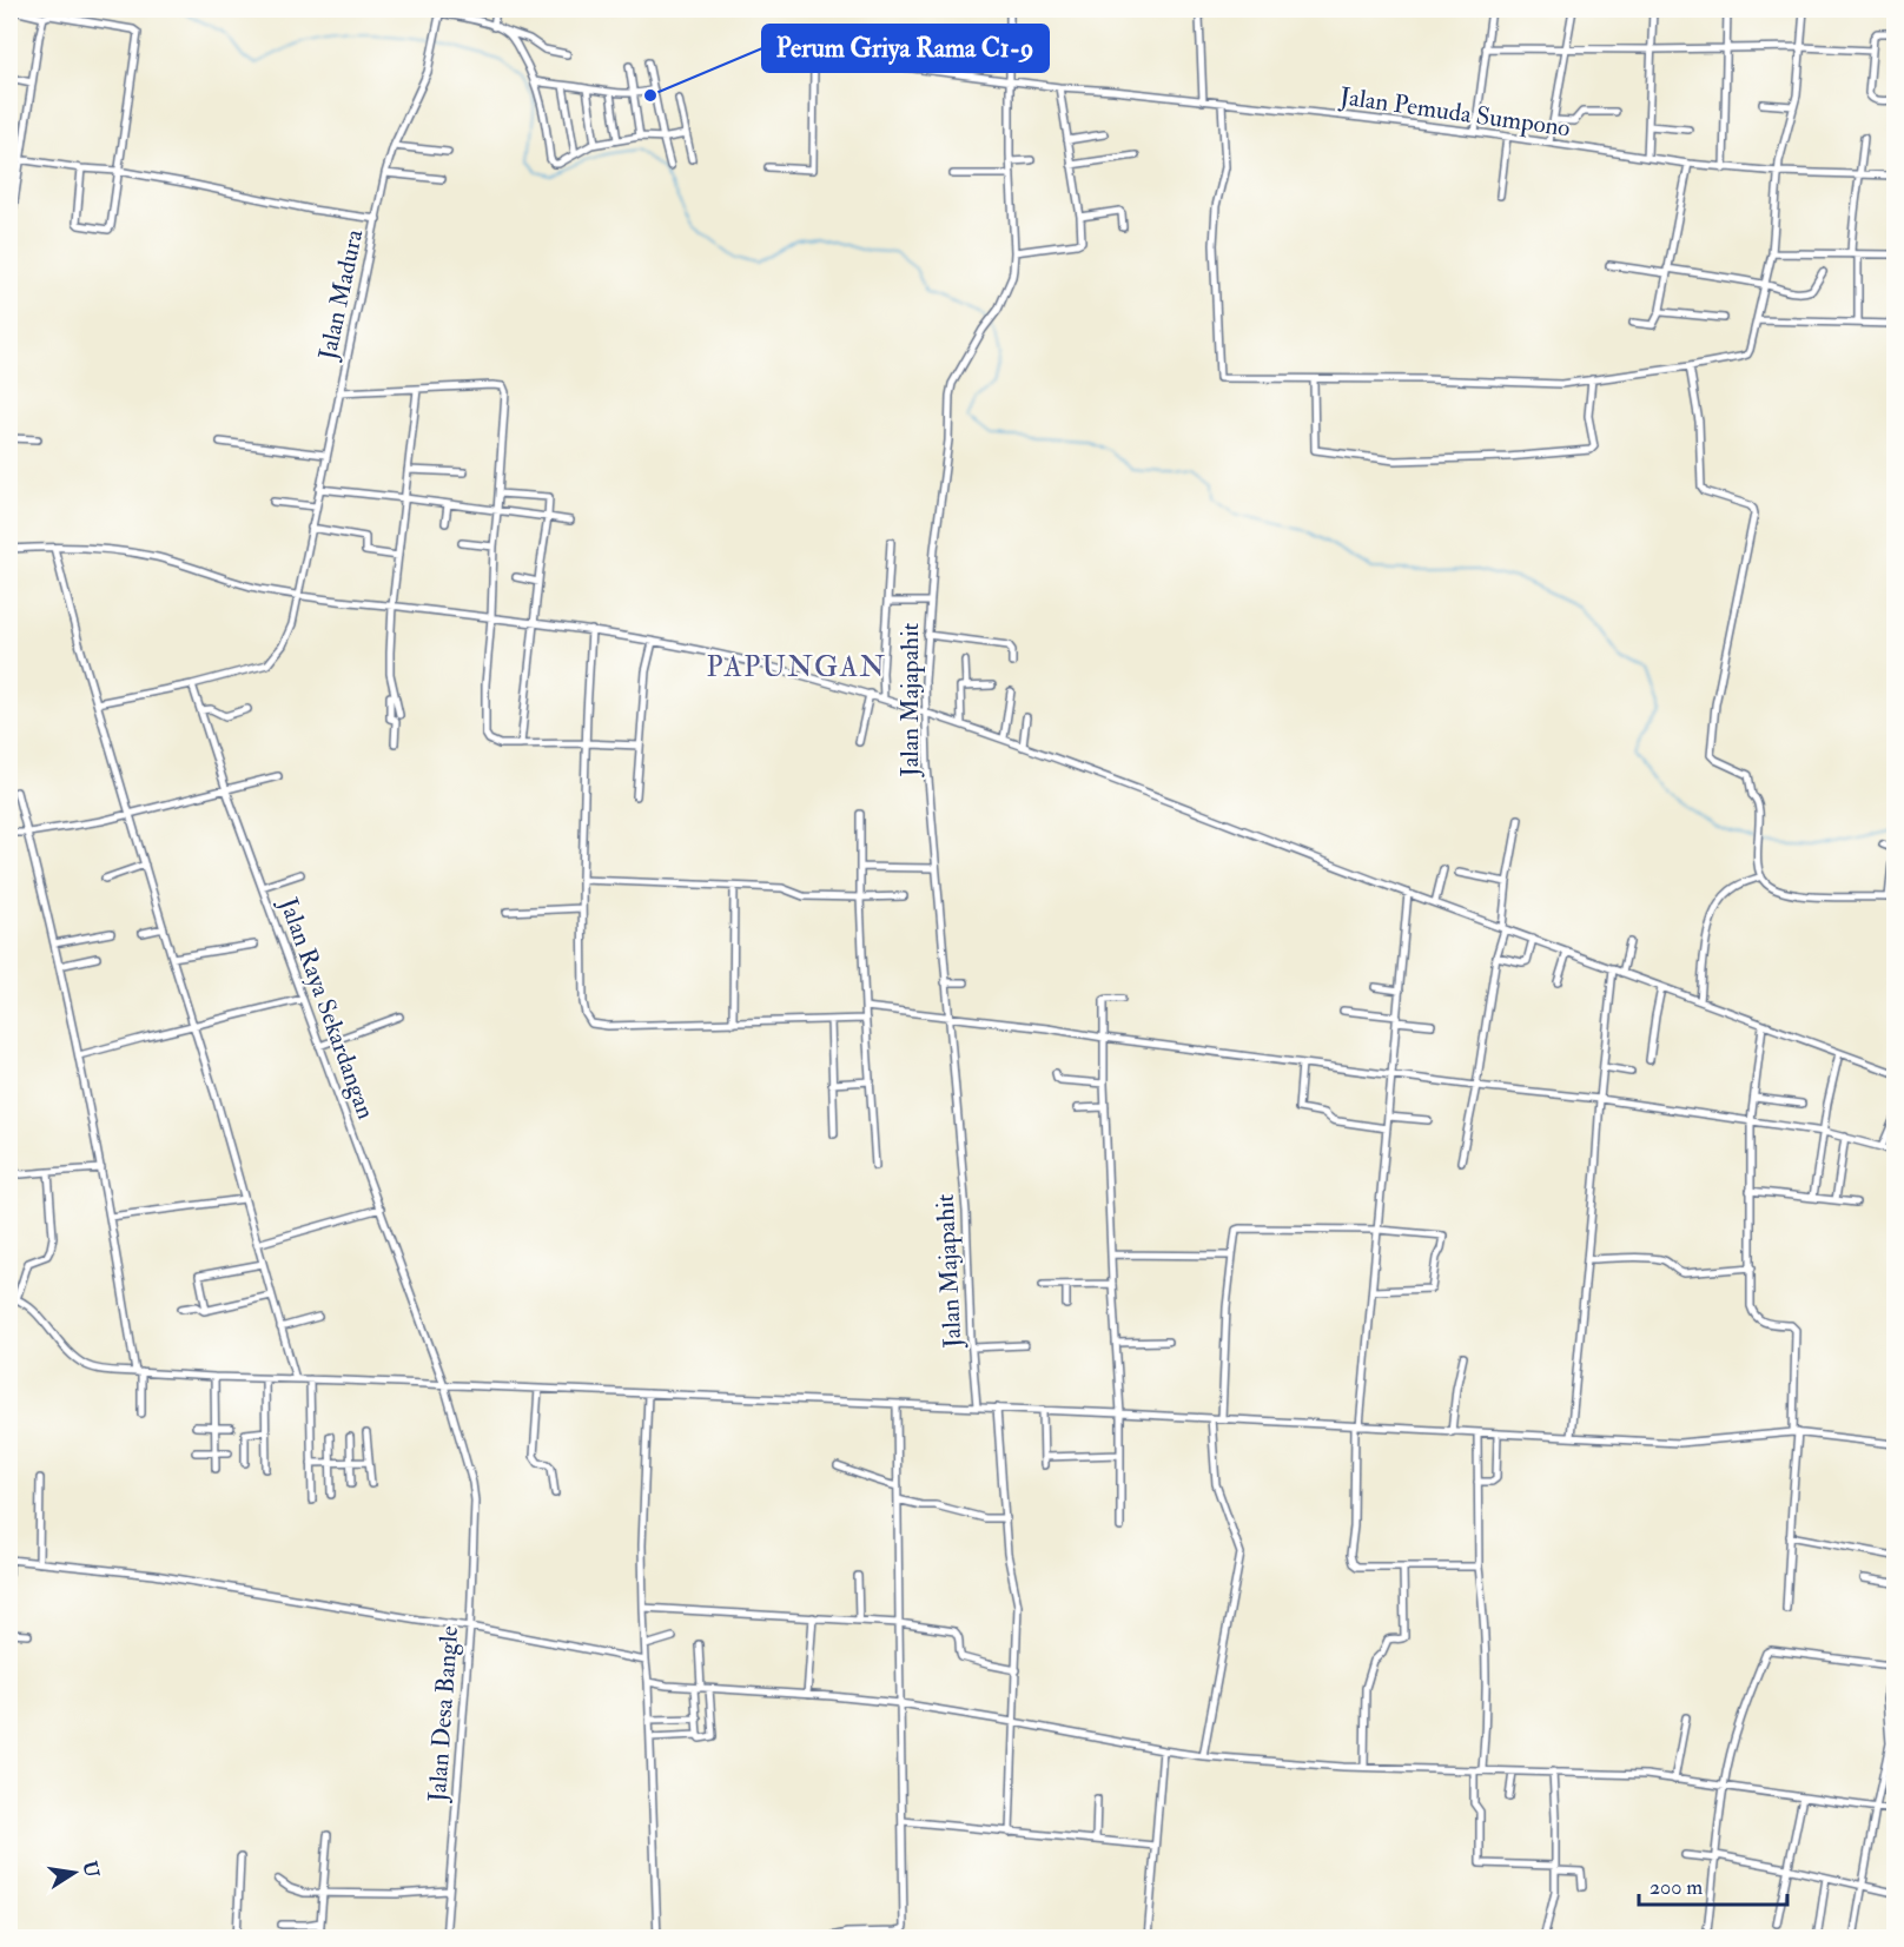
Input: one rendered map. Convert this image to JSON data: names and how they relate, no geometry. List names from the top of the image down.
{
  "streets": {
    "street": [
      "Jalan Pemuda Sumpono",
      "Jalan Madura",
      "Jalan Majapahit",
      "Jalan Raya Sekardangan",
      "Jalan Desa Bangle"
    ]
  },
  "crossings": [
    ["Jalan Pemuda Sumpono", "Jalan Majapahit"],
    ["Jalan Raya Sekardangan", "Jalan Desa Bangle"]
  ],
  "districts": ["PAPUNGAN"],
  "places": ["Perum Griya Rama C1-9"],
  "scale_bar": "200 m",
  "north": "right"
}
